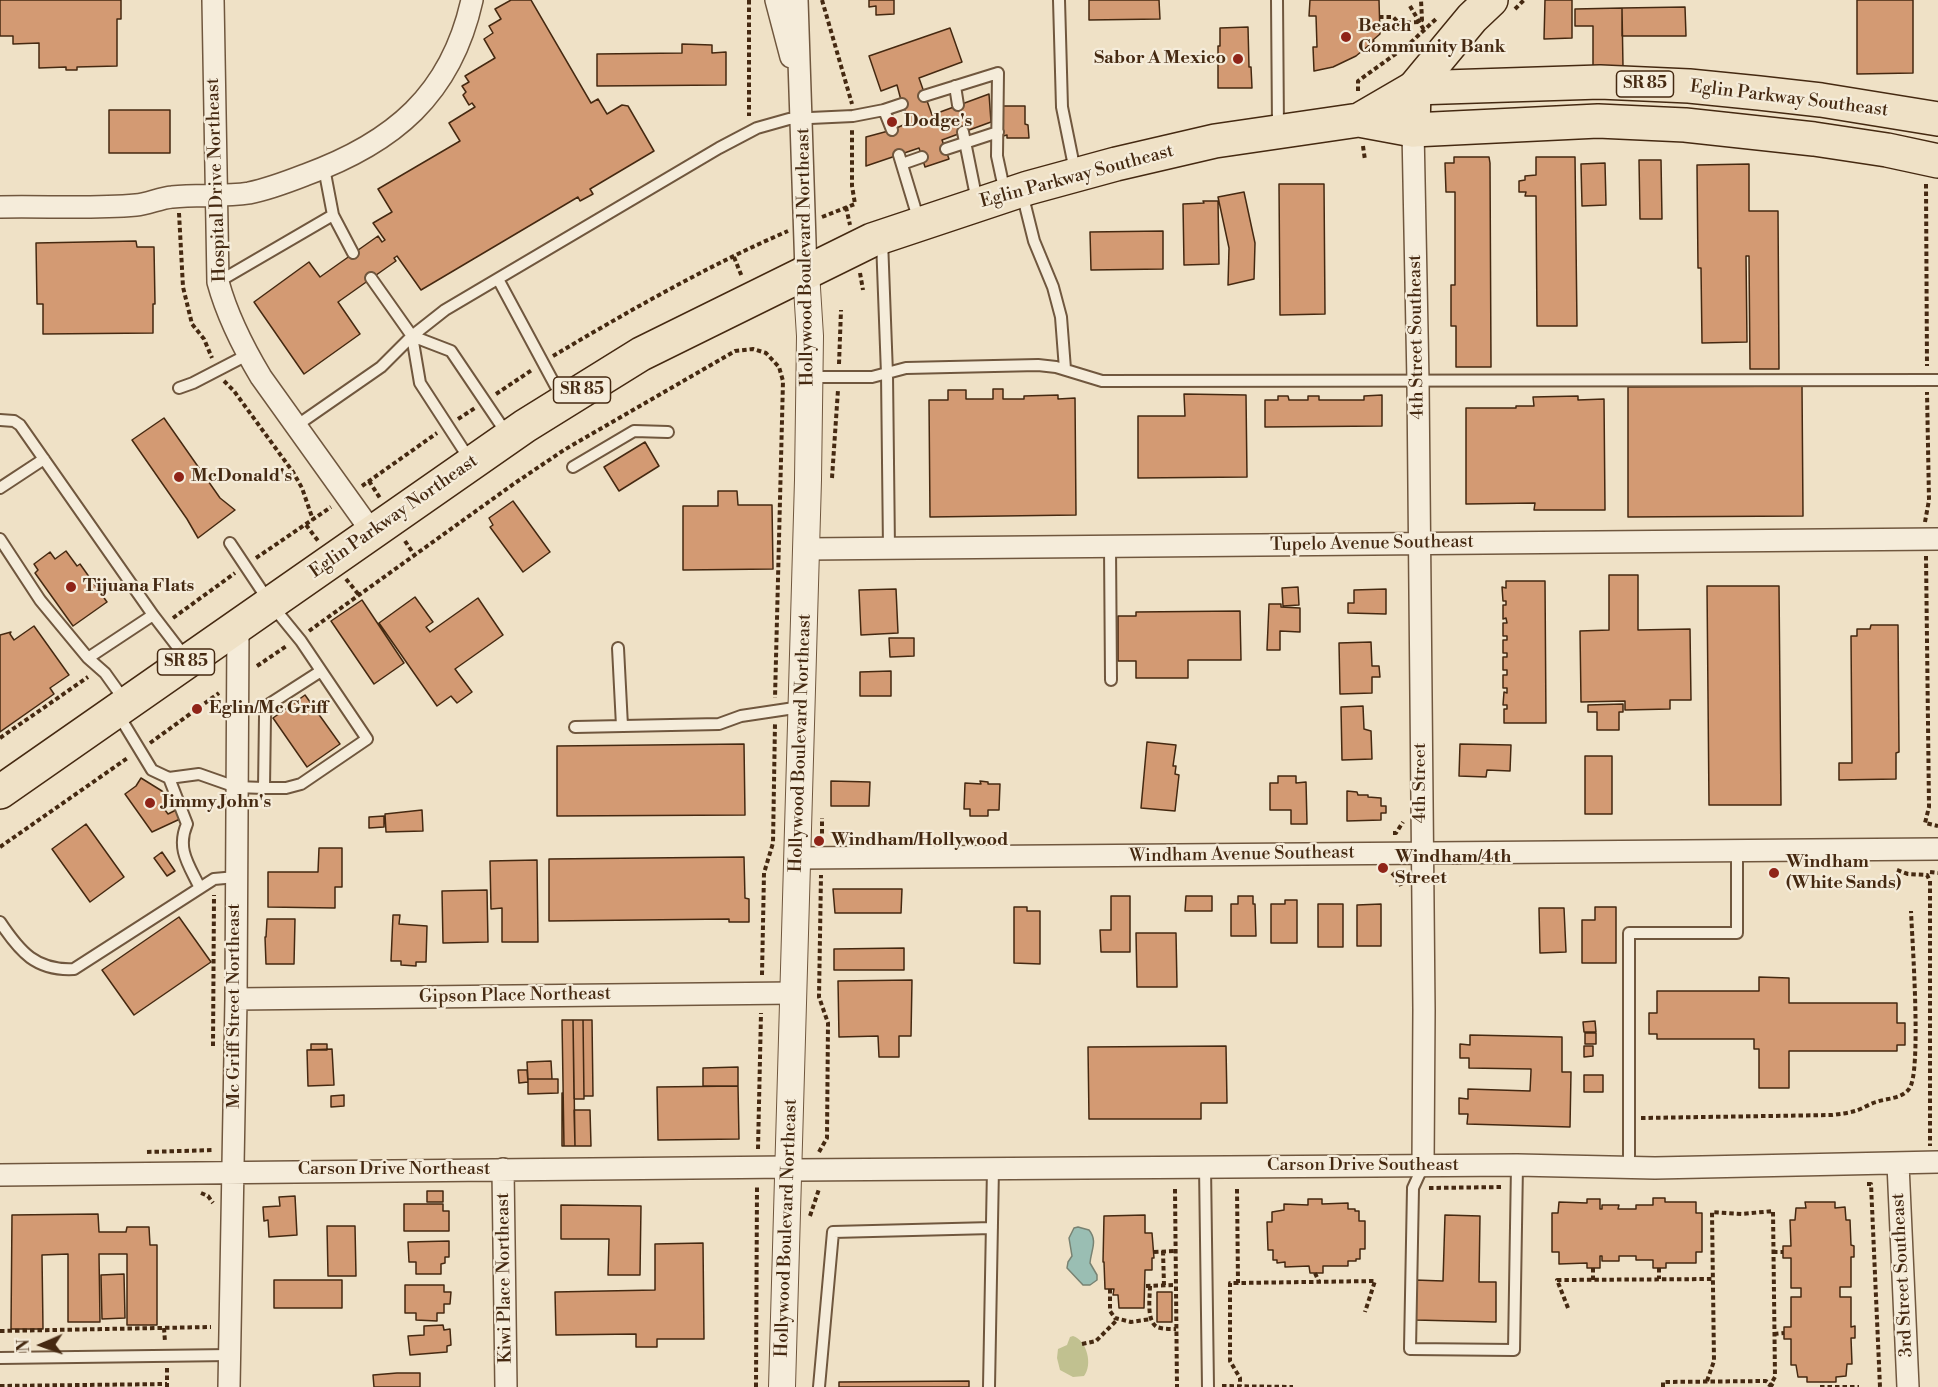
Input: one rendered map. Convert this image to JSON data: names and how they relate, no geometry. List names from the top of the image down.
{
  "streets": {
    "main road": ["SR 85", "Eglin Parkway Southeast", "Eglin Parkway Northeast"],
    "street": [
      "Hospital Drive Northeast",
      "Hollywood Boulevard Northeast",
      "4th Street Southeast",
      "Tupelo Avenue Southeast",
      "4th Street",
      "Windham Avenue Southeast",
      "Gipson Place Northeast",
      "Mc Griff Street Northeast",
      "Carson Drive Southeast",
      "Carson Drive Northeast",
      "3rd Street Southeast",
      "Kiwi Place Northeast"
    ]
  },
  "crossings": [
    ["Eglin Parkway Southeast", "Hollywood Boulevard Northeast"],
    ["Eglin Parkway Southeast", "4th Street Southeast"],
    ["Eglin Parkway Southeast", "Eglin Parkway Northeast"],
    ["Hospital Drive Northeast", "Eglin Parkway Northeast"],
    ["Hollywood Boulevard Northeast", "Eglin Parkway Northeast"],
    ["Hollywood Boulevard Northeast", "Tupelo Avenue Southeast"],
    ["Hollywood Boulevard Northeast", "Windham Avenue Southeast"],
    ["Hollywood Boulevard Northeast", "Gipson Place Northeast"],
    ["Hollywood Boulevard Northeast", "Carson Drive Southeast"],
    ["Hollywood Boulevard Northeast", "Carson Drive Northeast"],
    ["4th Street Southeast", "Tupelo Avenue Southeast"],
    ["4th Street Southeast", "4th Street"],
    ["Eglin Parkway Northeast", "Mc Griff Street Northeast"],
    ["Tupelo Avenue Southeast", "4th Street"],
    ["4th Street", "Windham Avenue Southeast"],
    ["4th Street", "Carson Drive Southeast"],
    ["Gipson Place Northeast", "Mc Griff Street Northeast"],
    ["Mc Griff Street Northeast", "Carson Drive Northeast"],
    ["Carson Drive Southeast", "Carson Drive Northeast"],
    ["Carson Drive Southeast", "3rd Street Southeast"],
    ["Carson Drive Northeast", "Kiwi Place Northeast"]
  ],
  "places": [
    "Beach Community Bank",
    "Sabor A Mexico",
    "Dodge's",
    "McDonald's",
    "Tijuana Flats",
    "Eglin/Mc Griff",
    "Jimmy John's",
    "Windham/Hollywood",
    "Windham/4th Street",
    "Windham (White Sands)"
  ],
  "north": "left"
}
